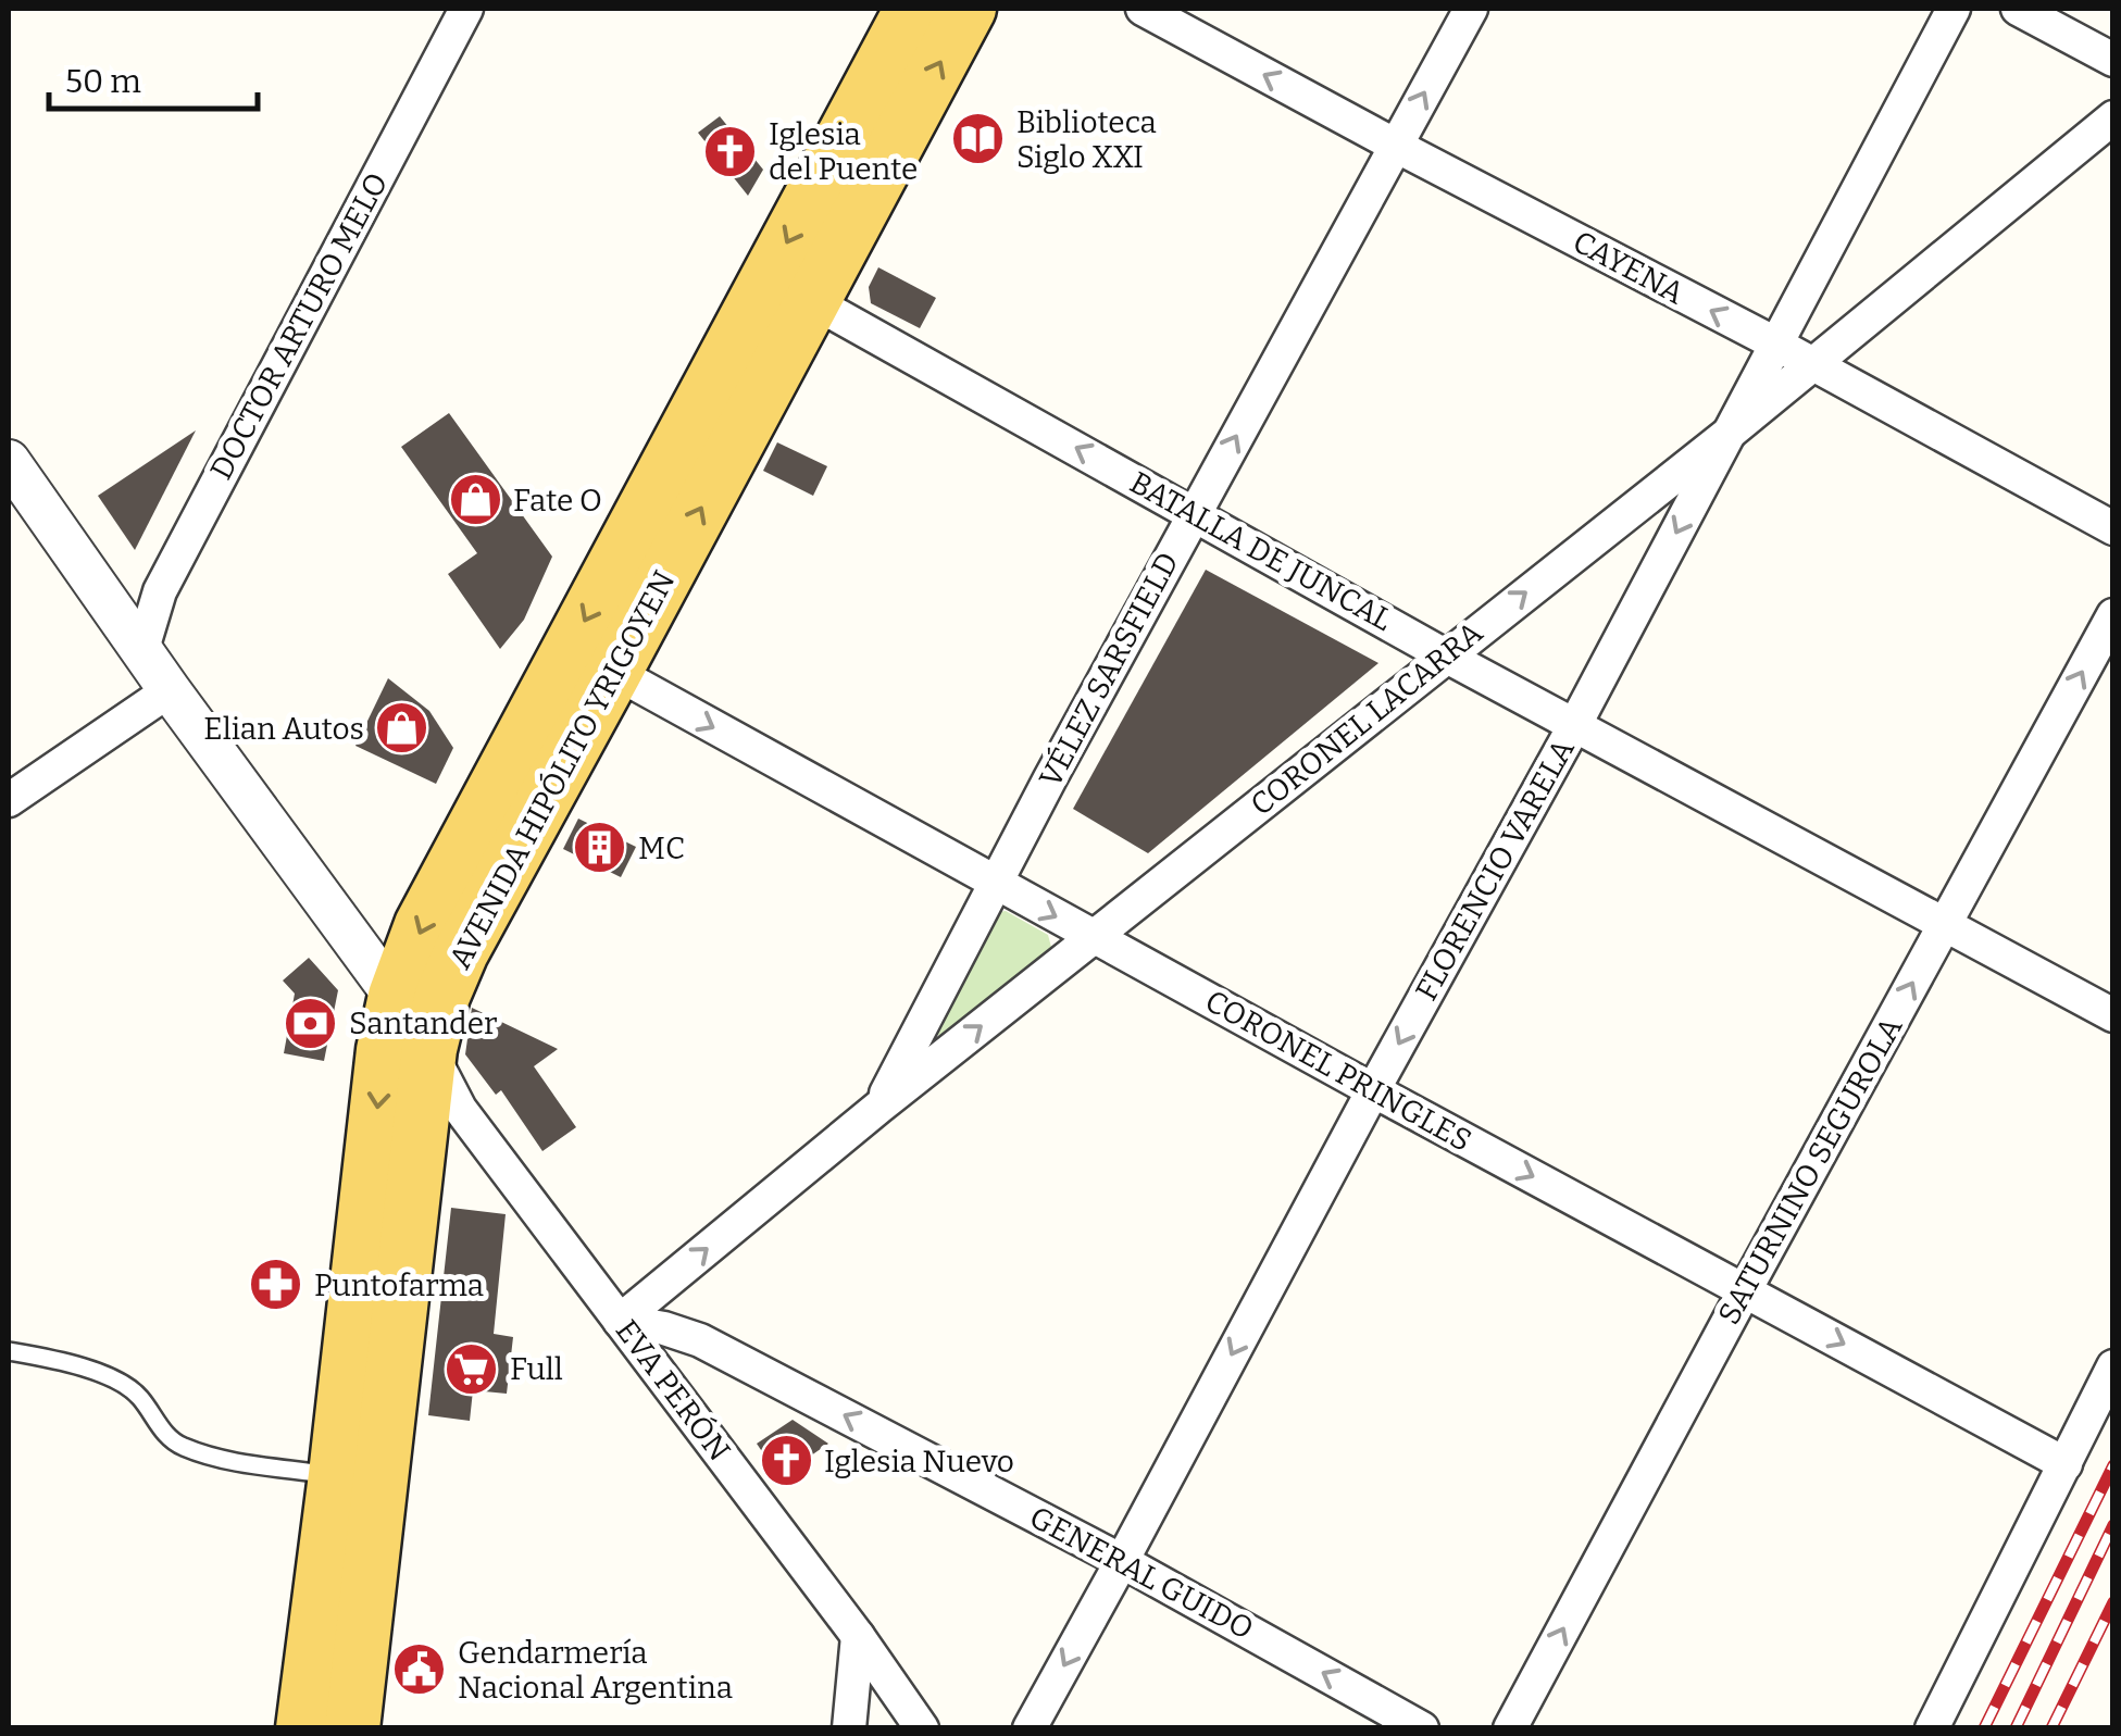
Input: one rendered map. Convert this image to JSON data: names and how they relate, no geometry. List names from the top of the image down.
{
  "streets": {
    "main road": ["AVENIDA HIPÓLITO YRIGOYEN"],
    "street": [
      "CAYENA",
      "DOCTOR ARTURO MELO",
      "BATALLA DE JUNCAL",
      "VÉLEZ SARSFIELD",
      "CORONEL LACARRA",
      "FLORENCIO VARELA",
      "CORONEL PRINGLES",
      "SATURNINO SEGUROLA",
      "EVA PERÓN",
      "GENERAL GUIDO"
    ]
  },
  "crossings": [
    ["CAYENA", "VÉLEZ SARSFIELD"],
    ["CAYENA", "CORONEL LACARRA"],
    ["CAYENA", "FLORENCIO VARELA"],
    ["BATALLA DE JUNCAL", "VÉLEZ SARSFIELD"],
    ["BATALLA DE JUNCAL", "CORONEL LACARRA"],
    ["BATALLA DE JUNCAL", "AVENIDA HIPÓLITO YRIGOYEN"],
    ["BATALLA DE JUNCAL", "FLORENCIO VARELA"],
    ["BATALLA DE JUNCAL", "SATURNINO SEGUROLA"],
    ["VÉLEZ SARSFIELD", "CORONEL LACARRA"],
    ["VÉLEZ SARSFIELD", "CORONEL PRINGLES"],
    ["CORONEL LACARRA", "FLORENCIO VARELA"],
    ["CORONEL LACARRA", "CORONEL PRINGLES"],
    ["CORONEL LACARRA", "EVA PERÓN"],
    ["CORONEL LACARRA", "GENERAL GUIDO"],
    ["AVENIDA HIPÓLITO YRIGOYEN", "CORONEL PRINGLES"],
    ["AVENIDA HIPÓLITO YRIGOYEN", "EVA PERÓN"],
    ["FLORENCIO VARELA", "CORONEL PRINGLES"],
    ["FLORENCIO VARELA", "GENERAL GUIDO"],
    ["CORONEL PRINGLES", "SATURNINO SEGUROLA"],
    ["EVA PERÓN", "GENERAL GUIDO"]
  ],
  "one_way": [
    "CAYENA",
    "VÉLEZ SARSFIELD",
    "CORONEL LACARRA",
    "FLORENCIO VARELA",
    "CORONEL PRINGLES",
    "SATURNINO SEGUROLA",
    "GENERAL GUIDO"
  ],
  "places": {
    "library": ["Biblioteca Siglo XXI"],
    "church": ["Iglesia del Puente", "Iglesia Nuevo"],
    "shop": ["Fate O", "Elian Autos"],
    "building": ["MC"],
    "bank": ["Santander"],
    "pharmacy": ["Puntofarma"],
    "supermarket": ["Full"],
    "public building": ["Gendarmería Nacional Argentina"]
  },
  "scale_bar": "50 m"
}
